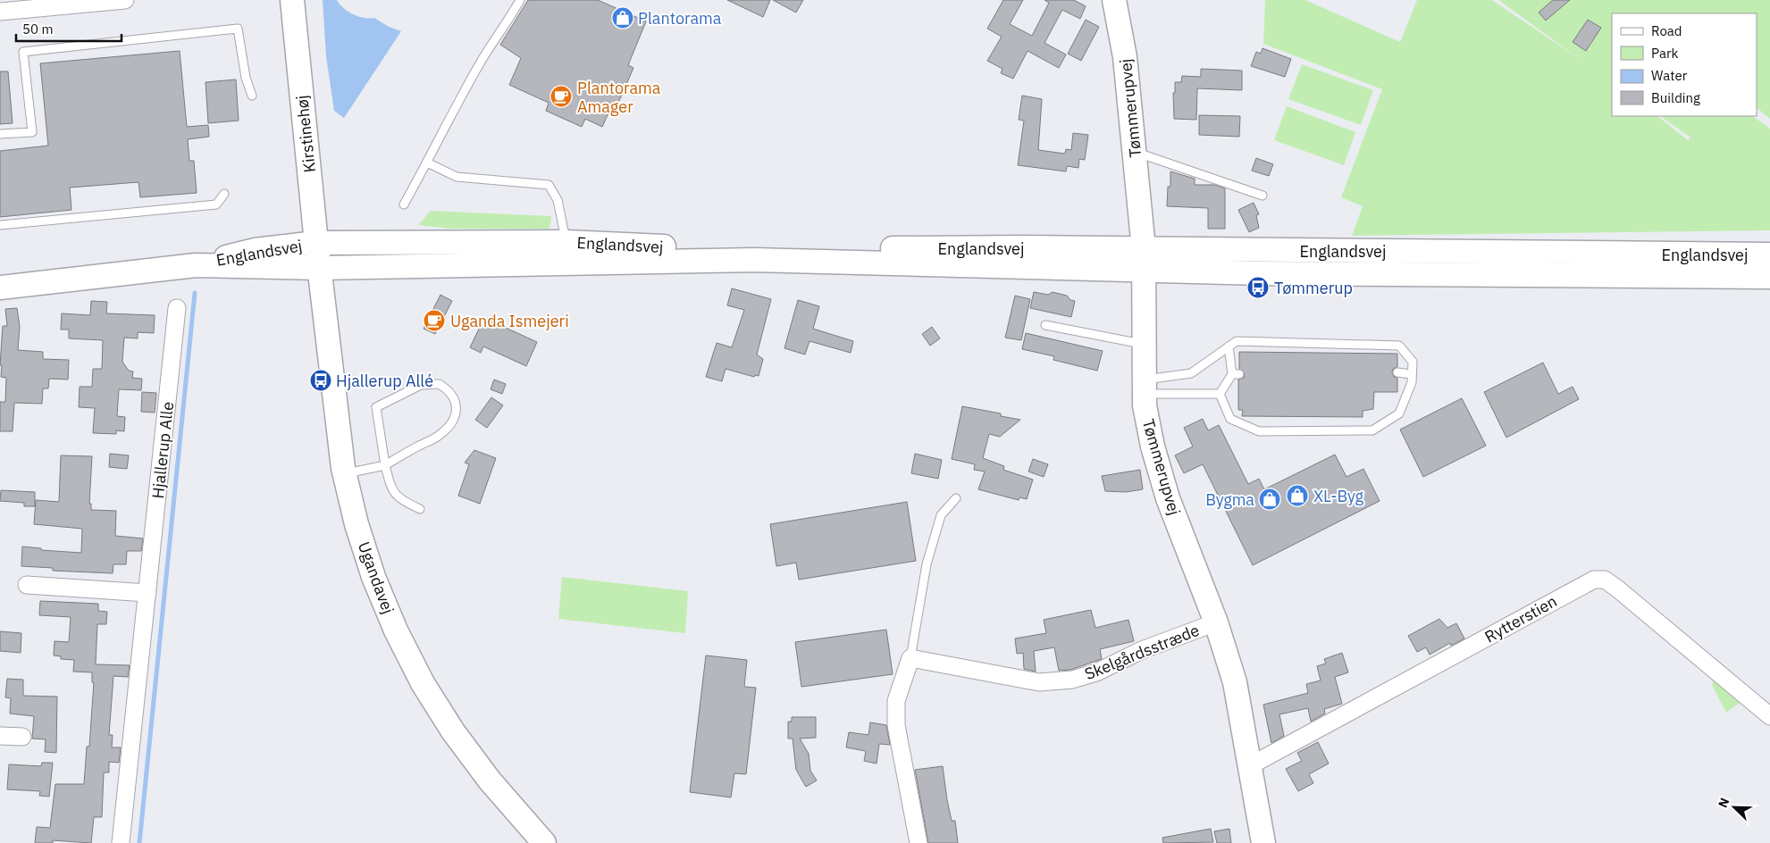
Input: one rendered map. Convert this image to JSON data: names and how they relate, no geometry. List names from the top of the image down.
{
  "streets": {
    "main road": [
      "Tømmerupvej",
      "Kirstinehøj",
      "Englandsvej",
      "Ugandavej"
    ],
    "street": ["Hjallerup Alle", "Rytterstien", "Skelgårdsstræde"]
  },
  "crossings": [
    ["Tømmerupvej", "Englandsvej"],
    ["Tømmerupvej", "Rytterstien"],
    ["Tømmerupvej", "Skelgårdsstræde"],
    ["Kirstinehøj", "Englandsvej"],
    ["Kirstinehøj", "Ugandavej"],
    ["Englandsvej", "Ugandavej"]
  ],
  "places": {
    "shop": ["Plantorama", "XL-Byg", "Bygma"],
    "cafe": ["Plantorama Amager", "Uganda Ismejeri"],
    "bus stop": ["Tømmerup", "Hjallerup Allé"]
  },
  "legend": [
    "Road",
    "Park",
    "Water",
    "Building"
  ],
  "scale_bar": "50 m",
  "north": "top left"
}
